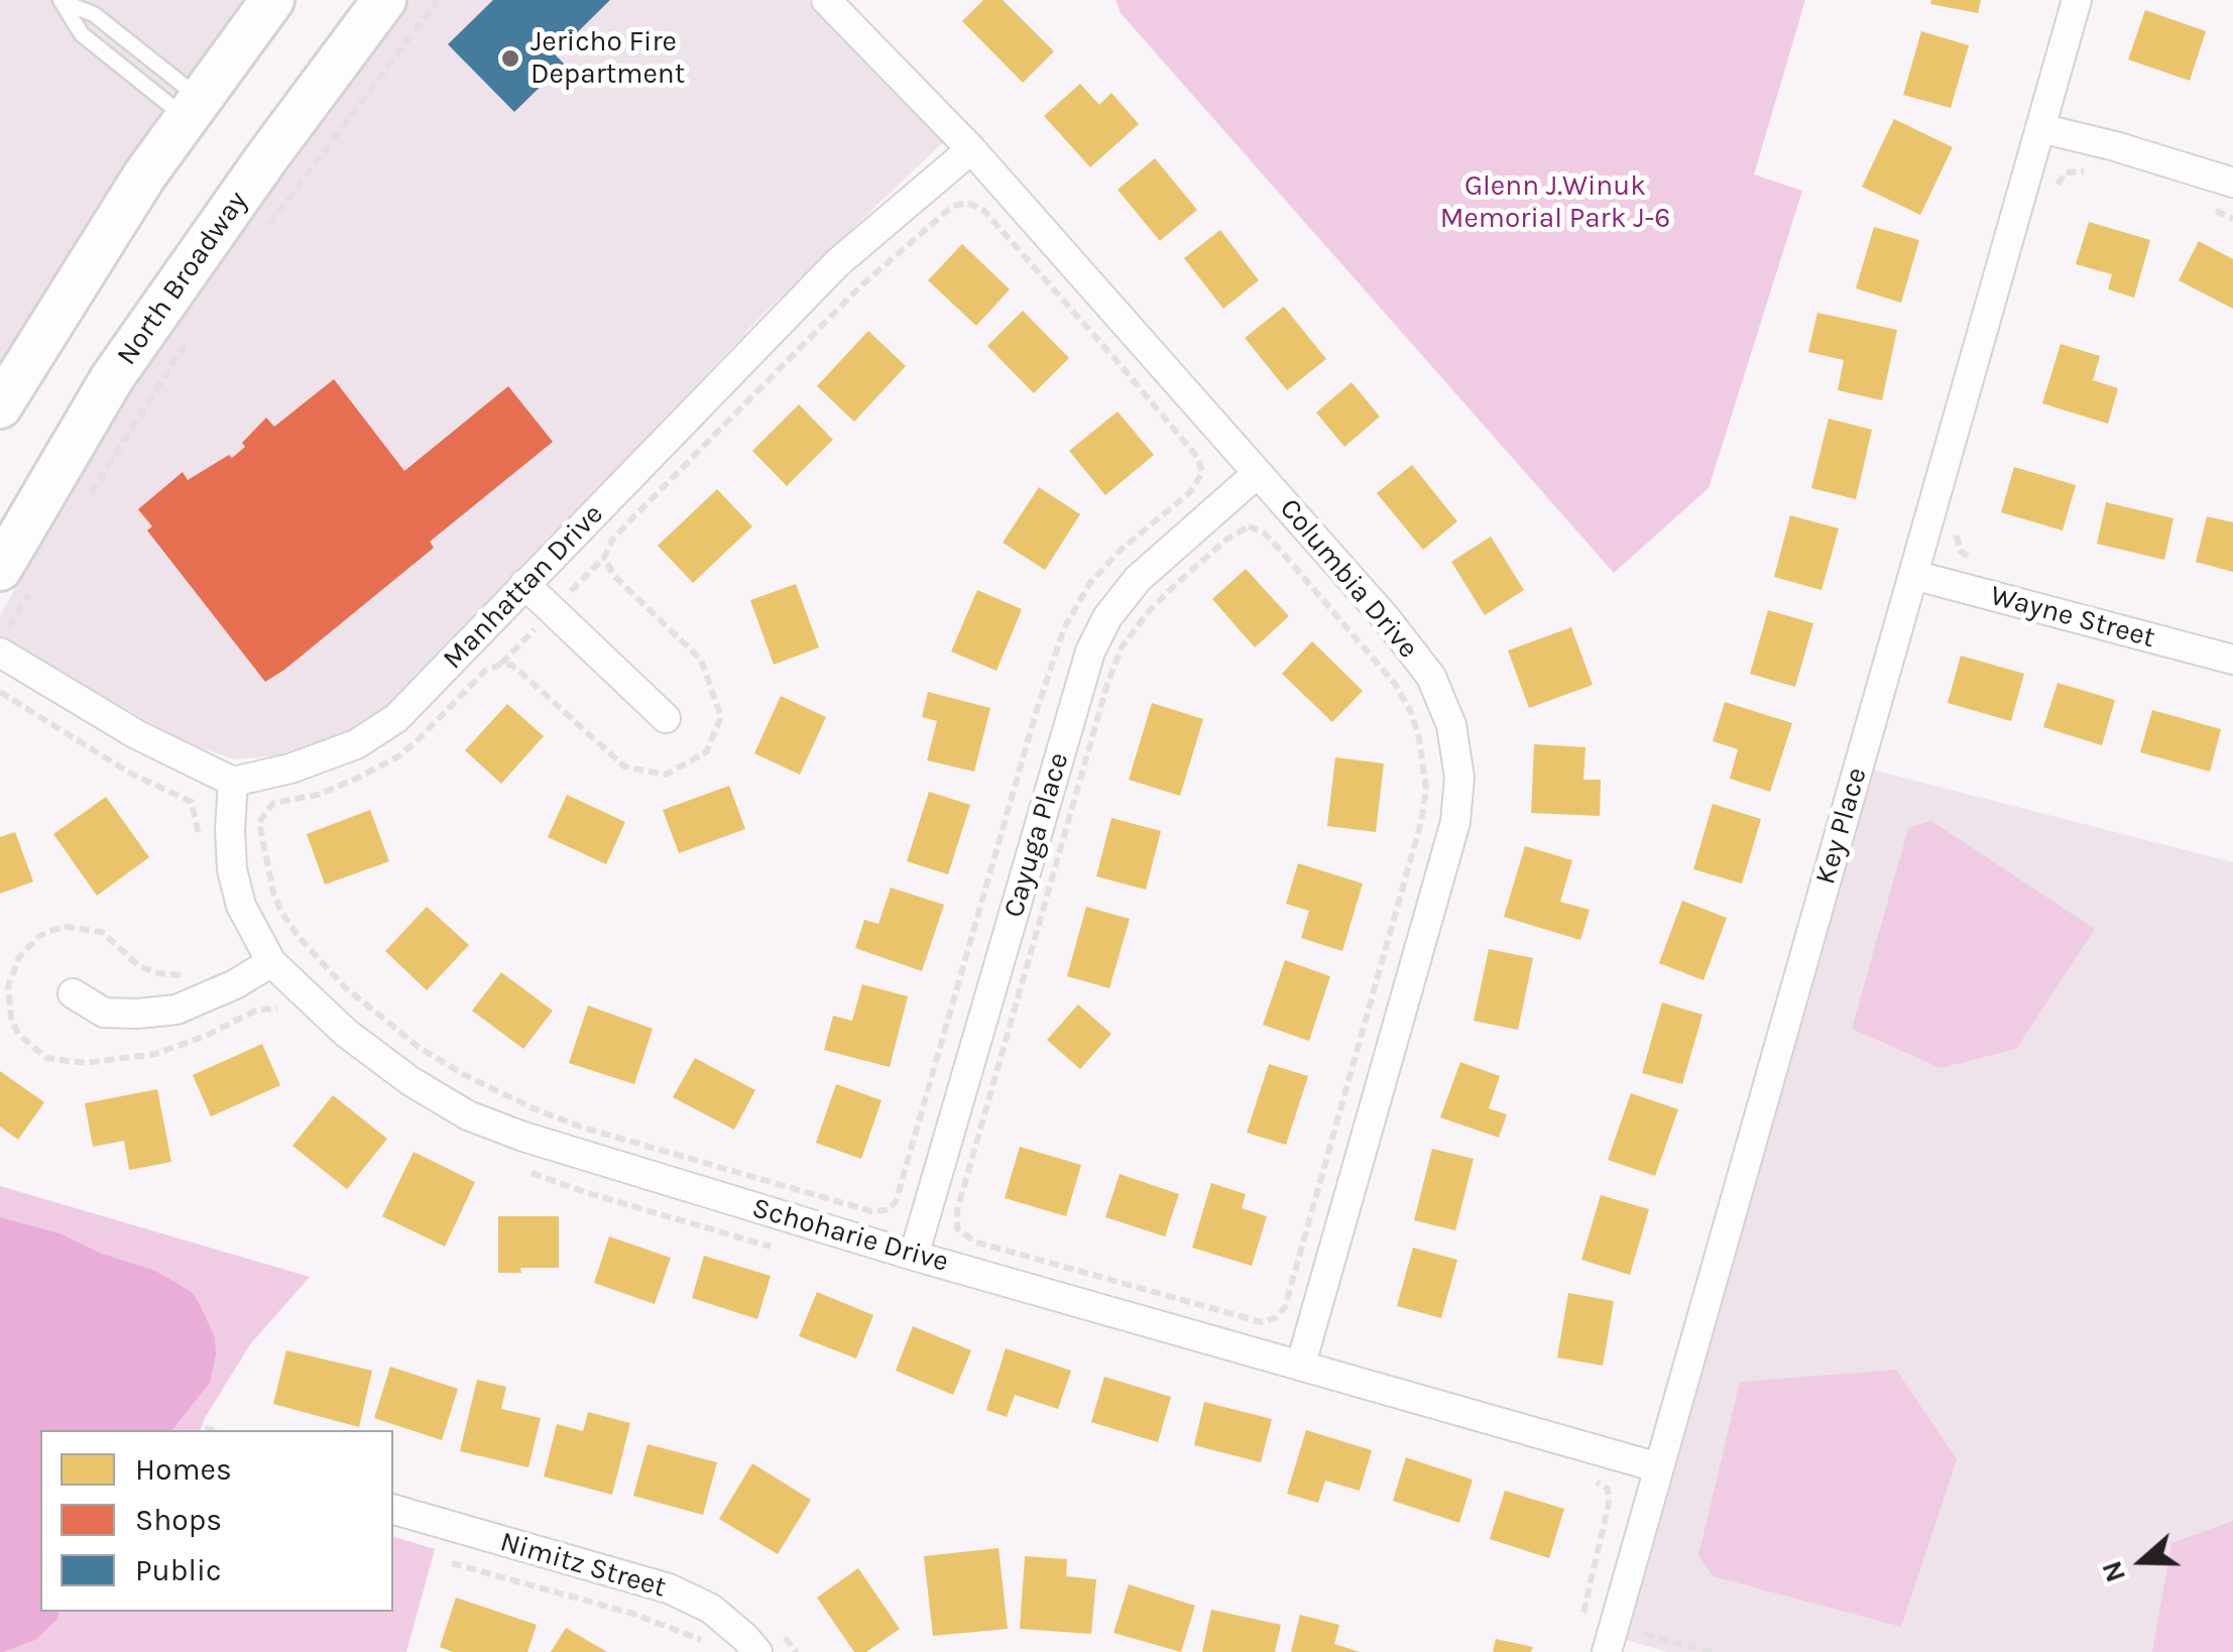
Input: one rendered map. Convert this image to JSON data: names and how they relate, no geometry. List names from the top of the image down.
{
  "streets": {
    "main road": ["North Broadway"],
    "street": [
      "Columbia Drive",
      "Manhattan Drive",
      "Wayne Street",
      "Key Place",
      "Cayuga Place",
      "Schoharie Drive",
      "Nimitz Street"
    ]
  },
  "crossings": [
    ["Columbia Drive", "Manhattan Drive"],
    ["Columbia Drive", "Cayuga Place"],
    ["Columbia Drive", "Schoharie Drive"],
    ["Manhattan Drive", "Schoharie Drive"],
    ["Wayne Street", "Key Place"],
    ["Key Place", "Schoharie Drive"],
    ["Cayuga Place", "Schoharie Drive"]
  ],
  "parks": ["Glenn J.Winuk Memorial Park J-6"],
  "places": ["Jericho Fire Department"],
  "legend": ["Homes", "Shops", "Public"],
  "north": "left"
}
